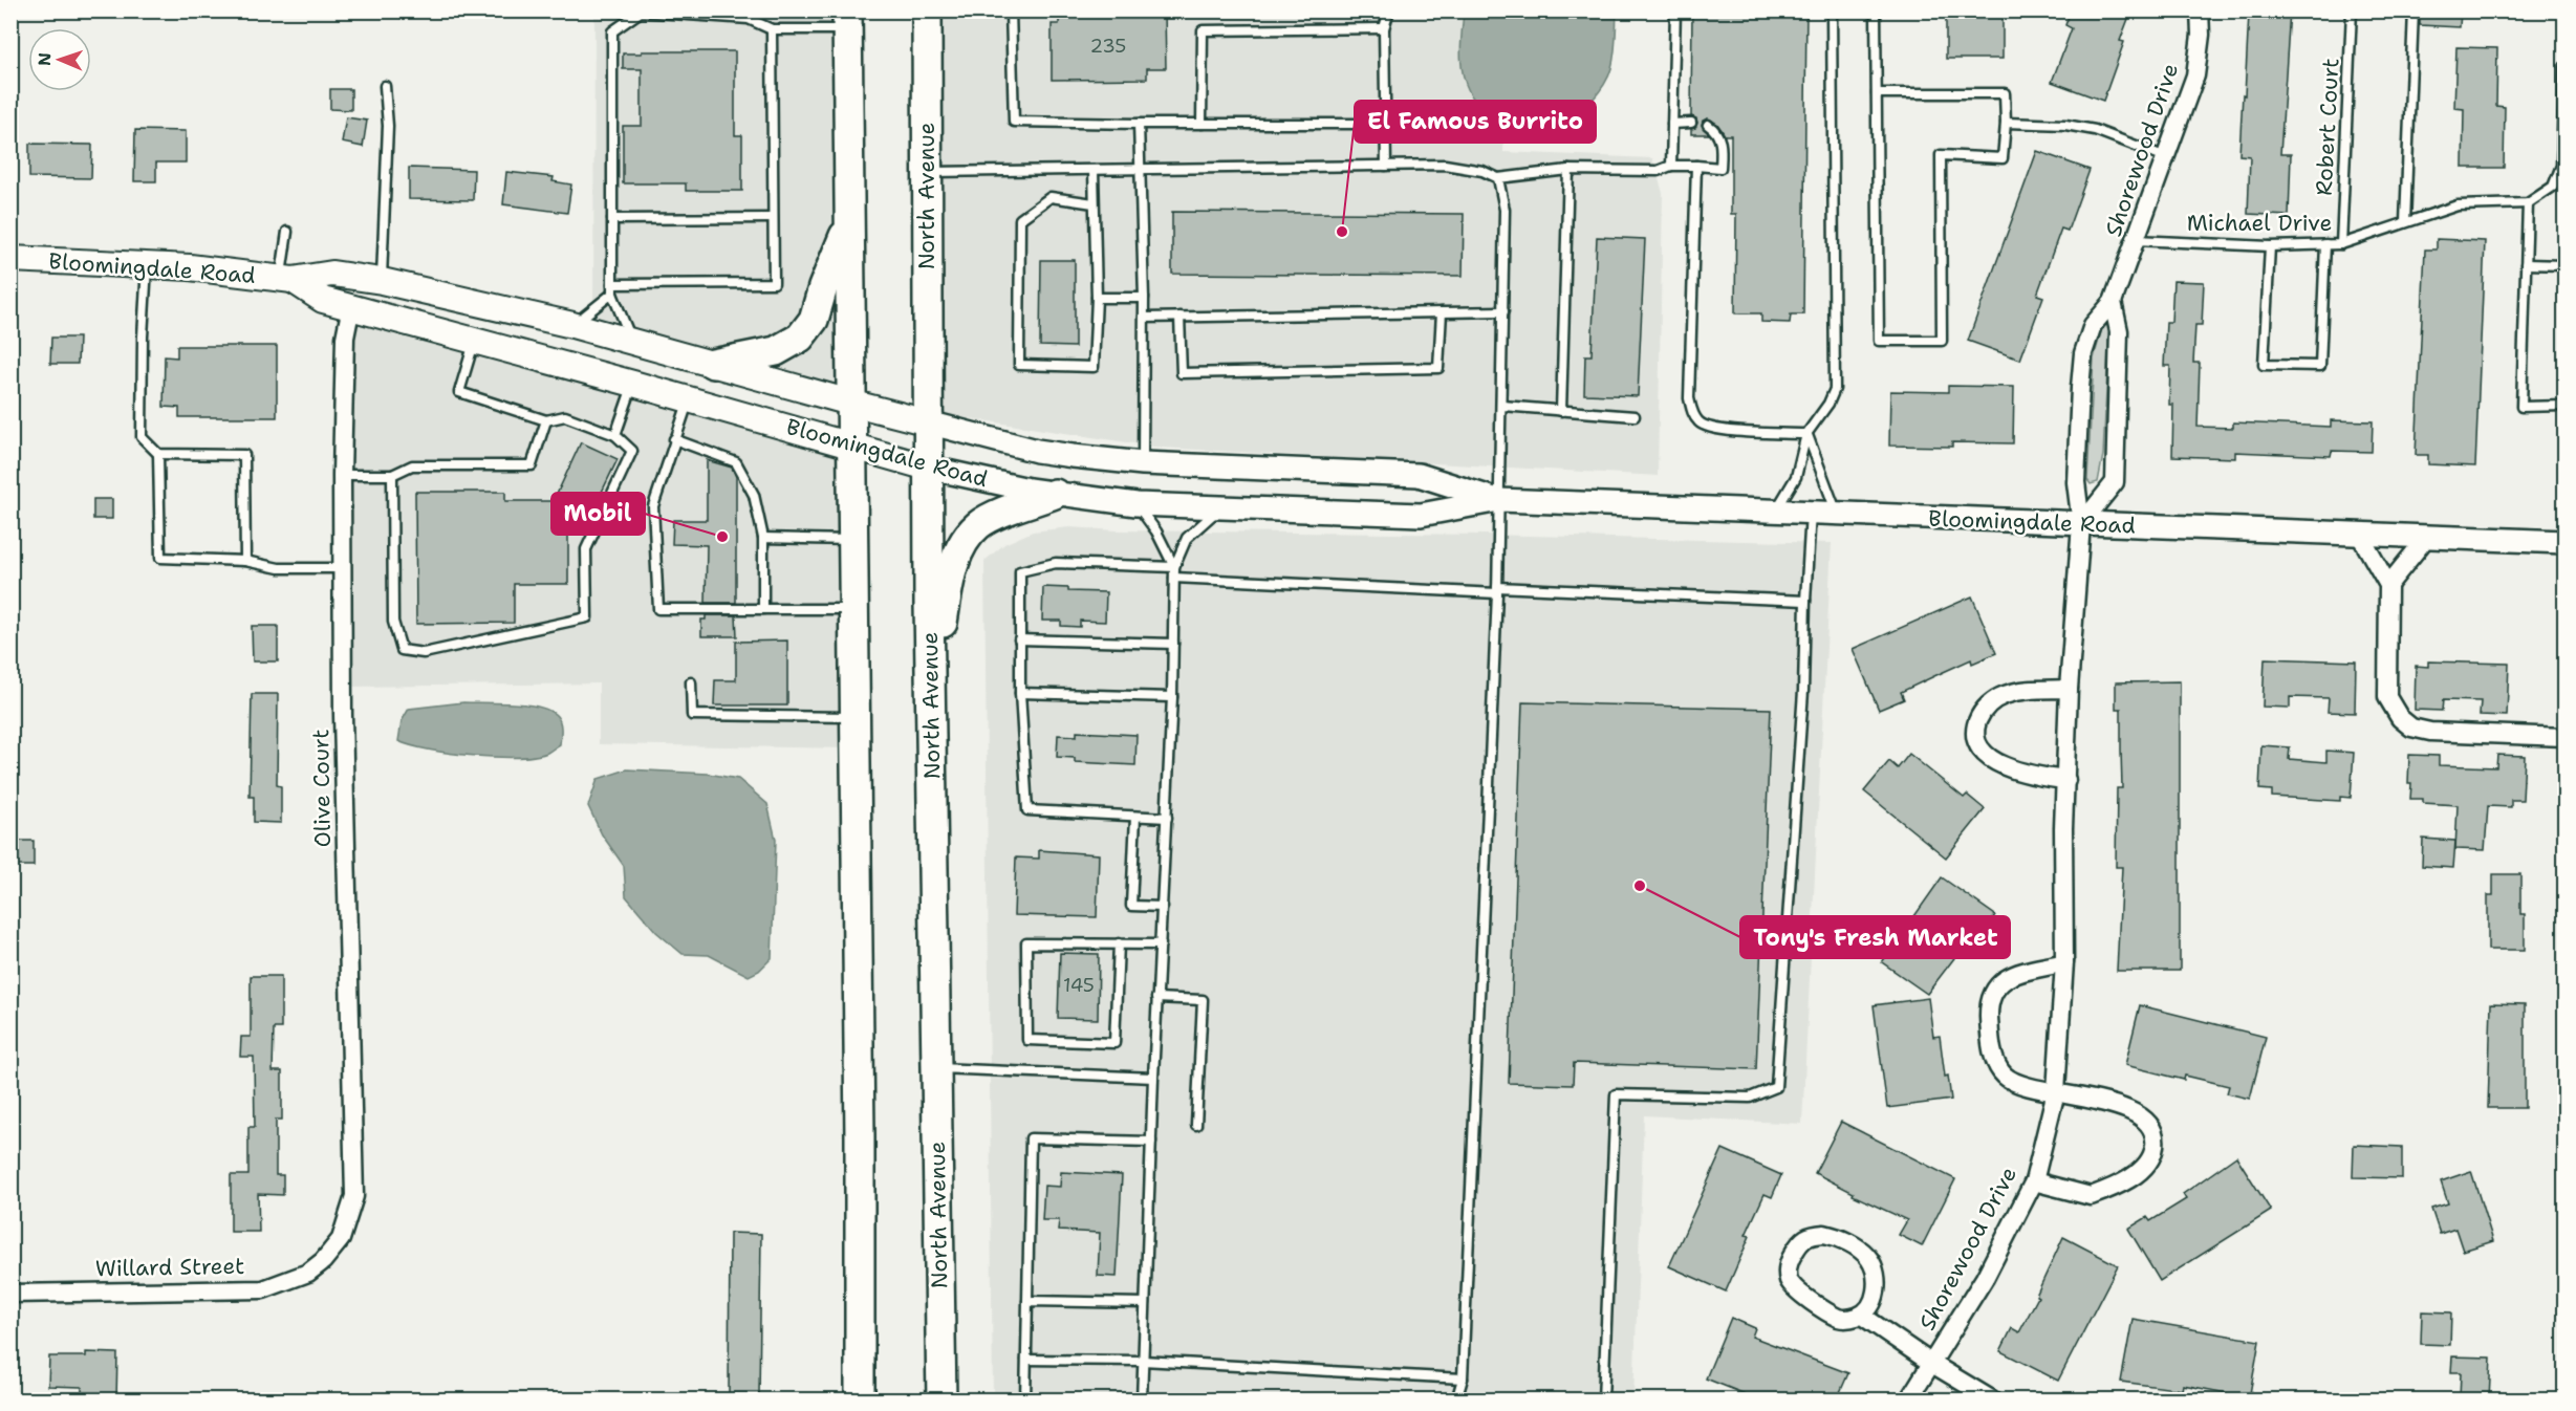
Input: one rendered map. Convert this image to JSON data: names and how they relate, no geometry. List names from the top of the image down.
{
  "streets": {
    "main road": ["North Avenue", "Bloomingdale Road"],
    "street": ["Shorewood Drive", "Olive Court", "Willard Street"],
    "lane": ["Robert Court", "Michael Drive"]
  },
  "crossings": [
    ["Robert Court", "Michael Drive"],
    ["Shorewood Drive", "Michael Drive"],
    ["Shorewood Drive", "Bloomingdale Road"],
    ["North Avenue", "Bloomingdale Road"],
    ["Bloomingdale Road", "Olive Court"],
    ["Olive Court", "Willard Street"]
  ],
  "places": ["El Famous Burrito", "Mobil", "Tony's Fresh Market"],
  "house_numbers": ["235", "145"],
  "north": "left"
}
